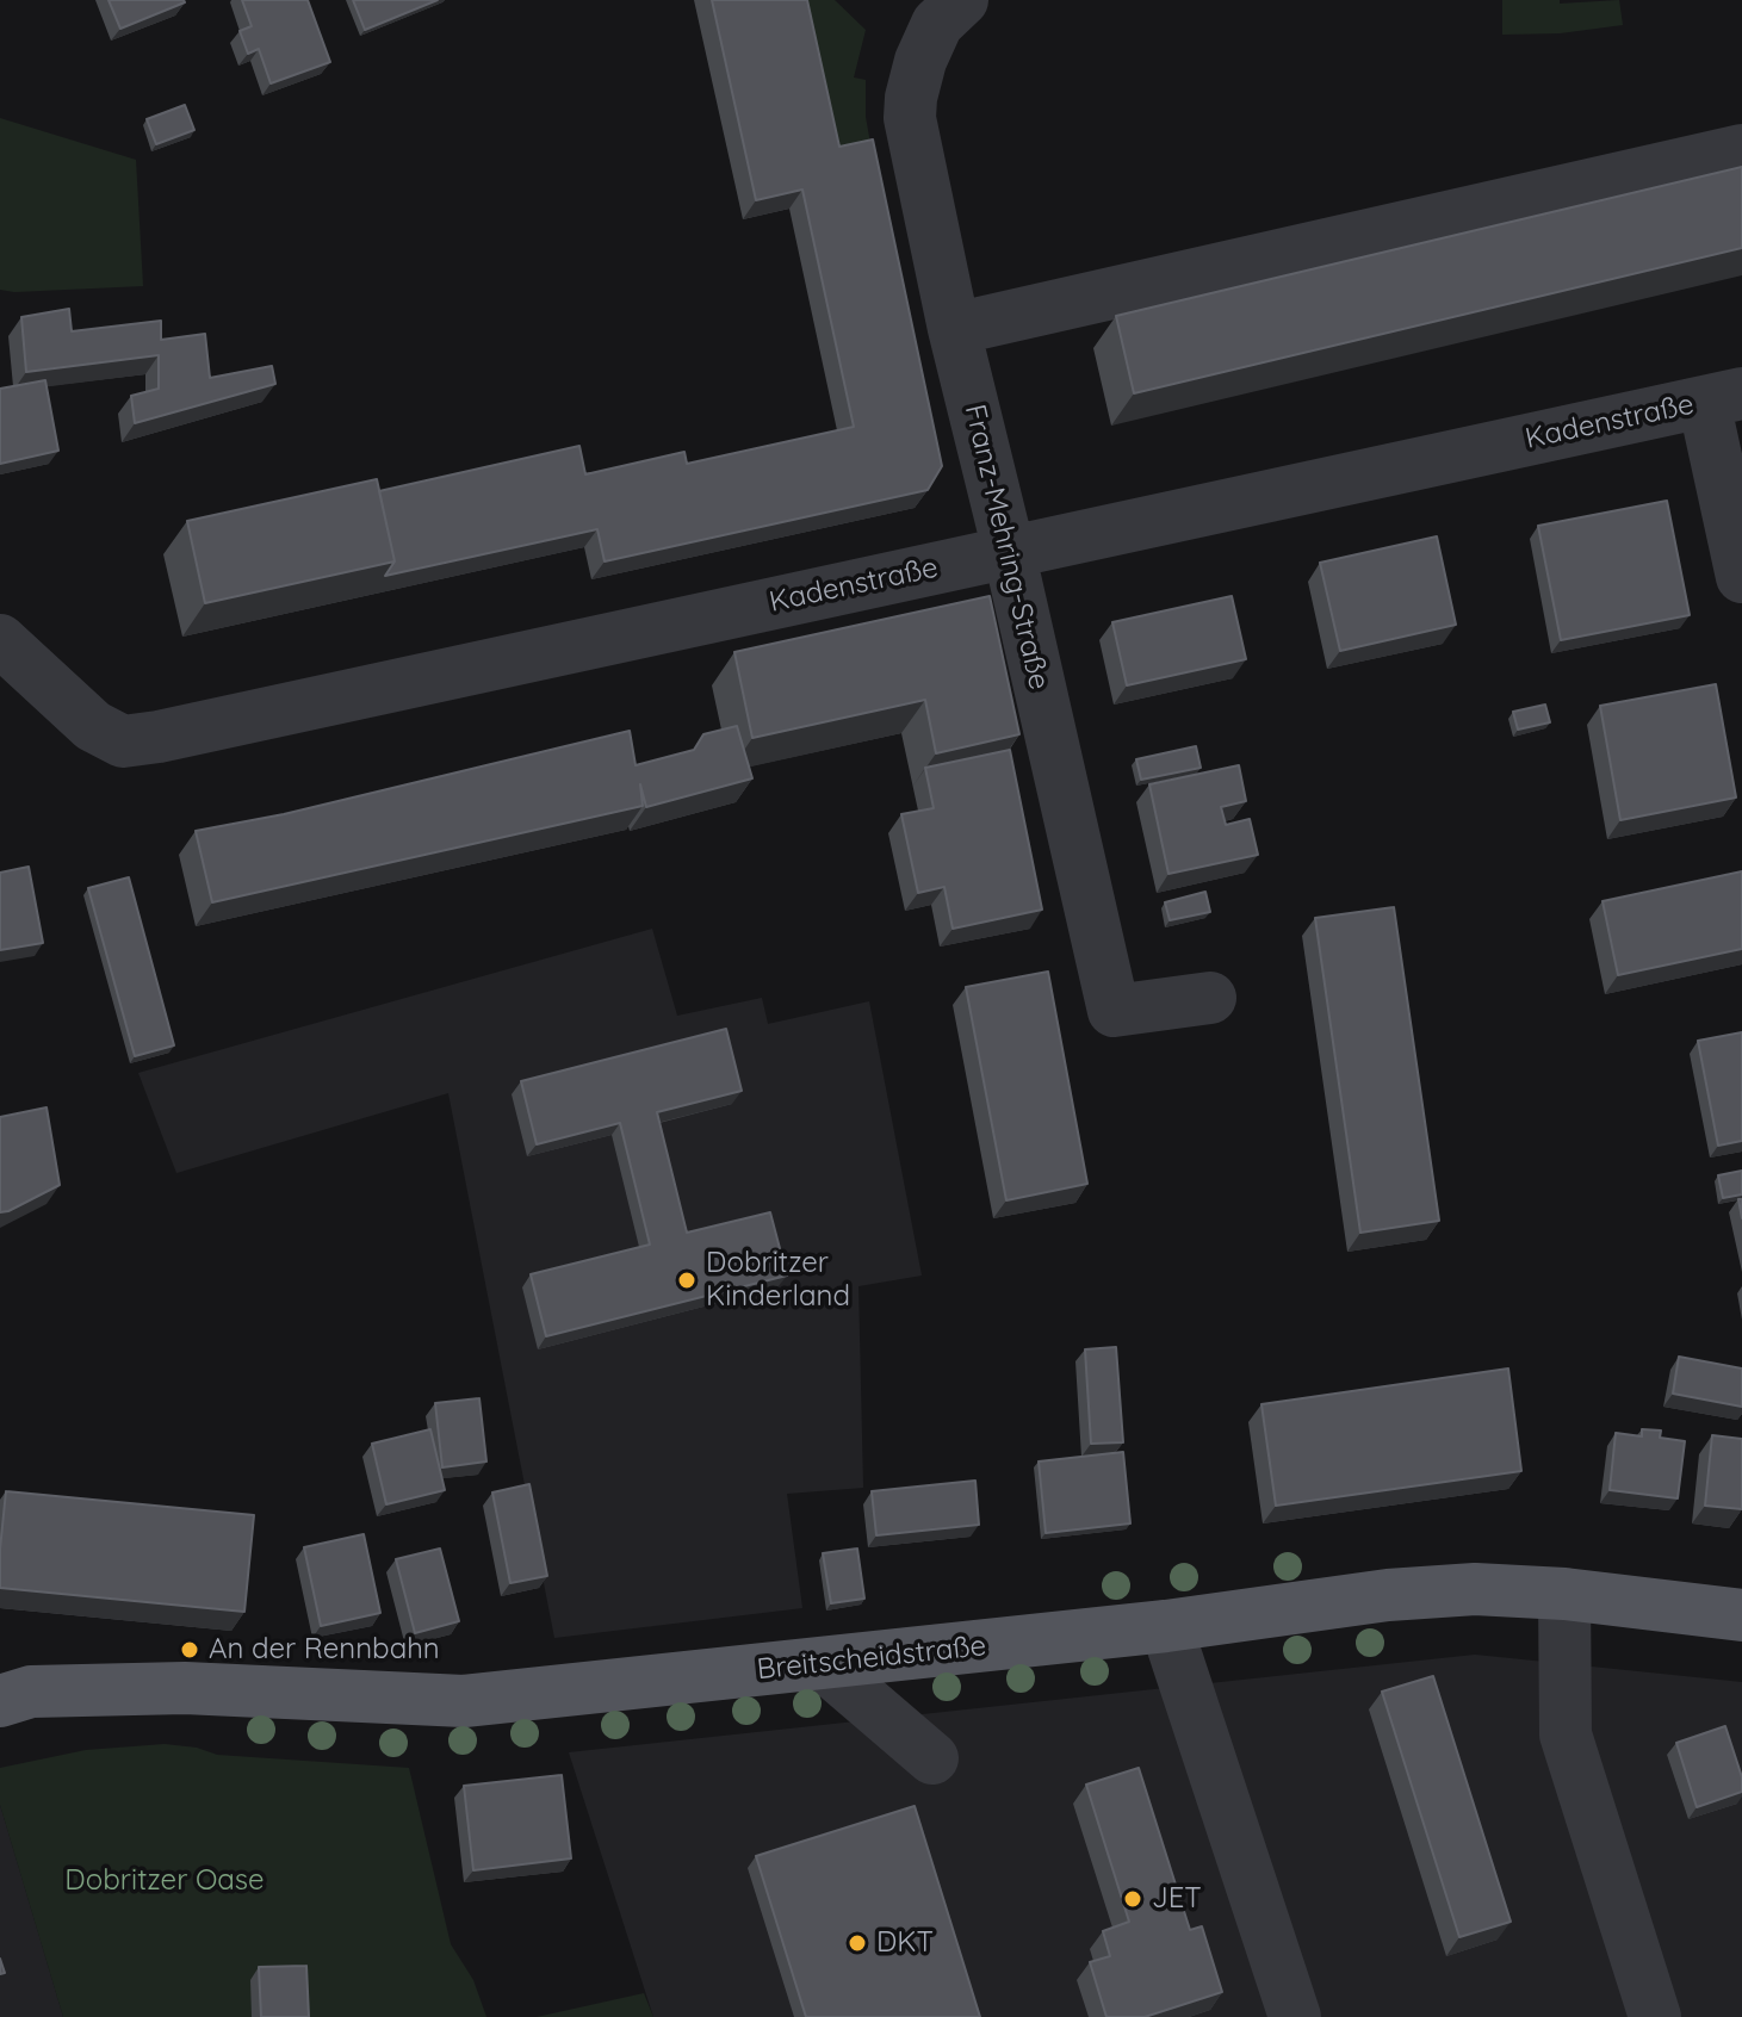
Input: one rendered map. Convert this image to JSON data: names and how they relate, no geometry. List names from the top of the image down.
{
  "streets": {
    "main road": ["Breitscheidstraße"],
    "street": ["Kadenstraße", "Franz-Mehring-Straße"]
  },
  "crossings": [
    ["Kadenstraße", "Franz-Mehring-Straße"]
  ],
  "parks": ["Dobritzer Oase"],
  "places": [
    "Dobritzer Kinderland",
    "An der Rennbahn",
    "JET",
    "DKT"
  ]
}
